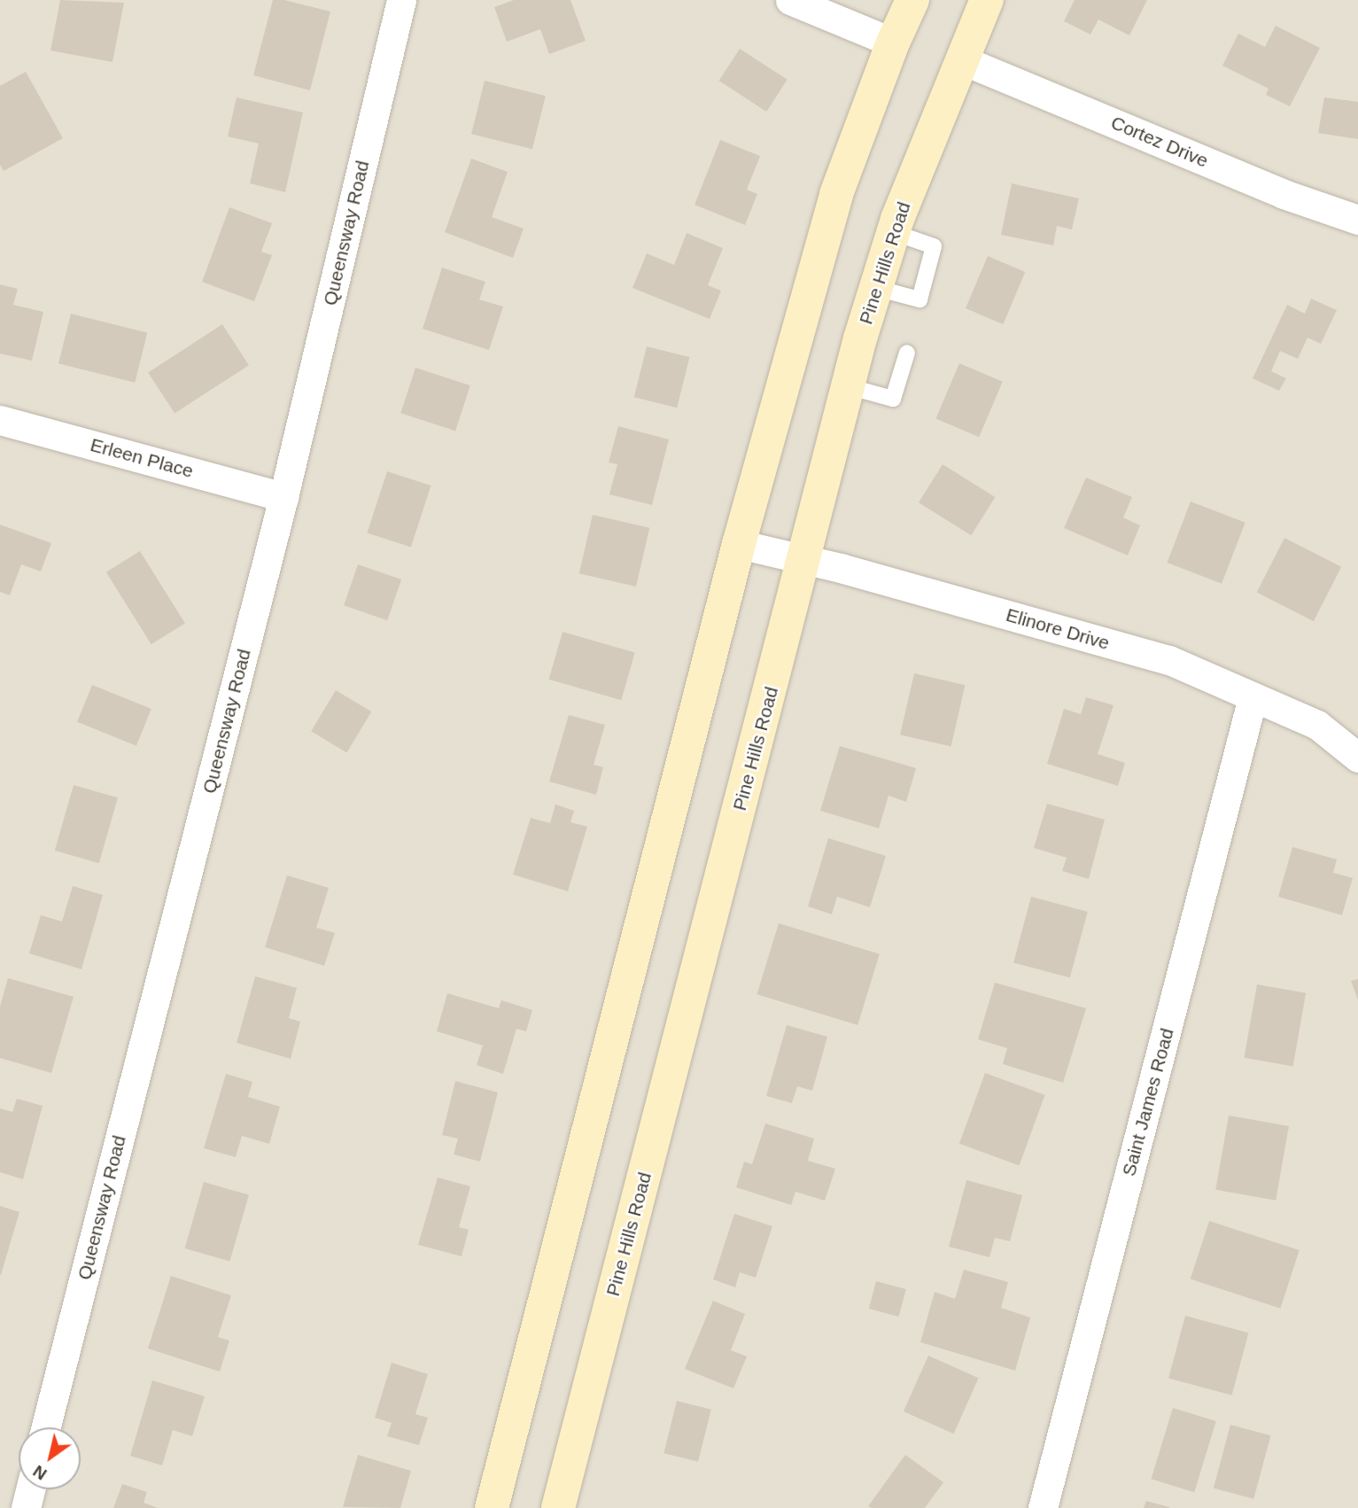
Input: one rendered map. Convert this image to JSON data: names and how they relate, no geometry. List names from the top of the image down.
{
  "streets": {
    "main road": ["Pine Hills Road"],
    "street": [
      "Cortez Drive",
      "Queensway Road",
      "Erleen Place",
      "Elinore Drive",
      "Saint James Road"
    ]
  },
  "crossings": [
    ["Cortez Drive", "Pine Hills Road"],
    ["Queensway Road", "Erleen Place"],
    ["Pine Hills Road", "Elinore Drive"],
    ["Elinore Drive", "Saint James Road"]
  ],
  "north": "bottom left"
}
